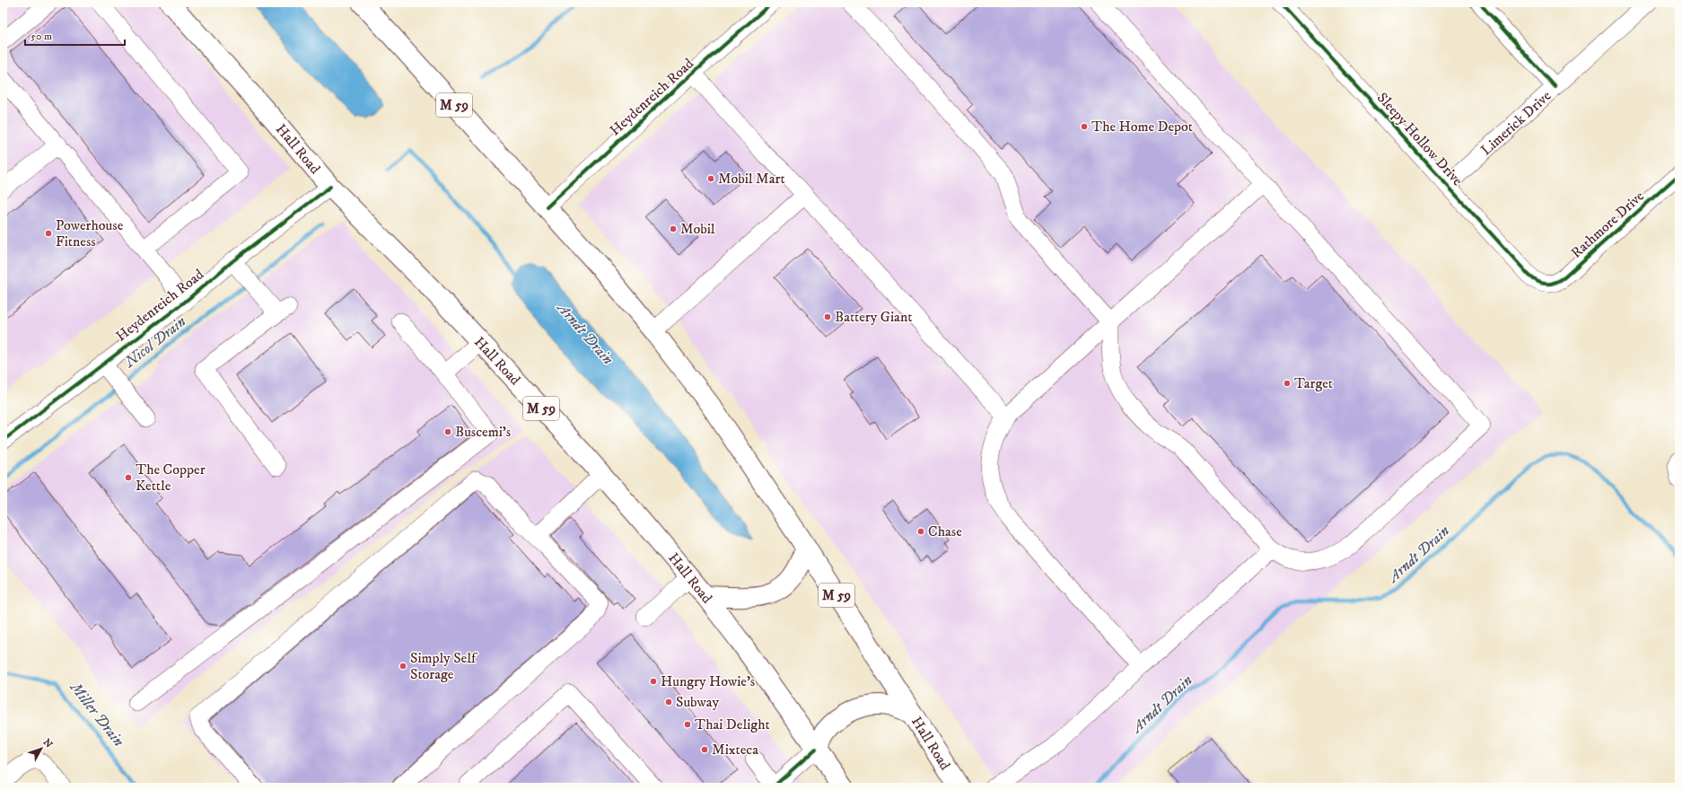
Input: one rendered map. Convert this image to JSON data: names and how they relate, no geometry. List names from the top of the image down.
{
  "streets": {
    "highway": ["M 59", "Hall Road"],
    "street": [
      "Heydenreich Road",
      "Limerick Drive",
      "Sleepy Hollow Drive",
      "Rathmore Drive"
    ]
  },
  "crossings": [
    ["Heydenreich Road", "Hall Road"],
    ["Limerick Drive", "Sleepy Hollow Drive"],
    ["Sleepy Hollow Drive", "Rathmore Drive"]
  ],
  "water": ["Arndt Drain", "Nicol Drain", "Miller Drain"],
  "places": [
    "The Home Depot",
    "Mobil Mart",
    "Mobil",
    "Powerhouse Fitness",
    "Battery Giant",
    "Target",
    "Buscemi's",
    "The Copper Kettle",
    "Chase",
    "Simply Self Storage",
    "Hungry Howie's",
    "Subway",
    "Thai Delight",
    "Mixteca"
  ],
  "scale_bar": "50 m",
  "north": "top right"
}
